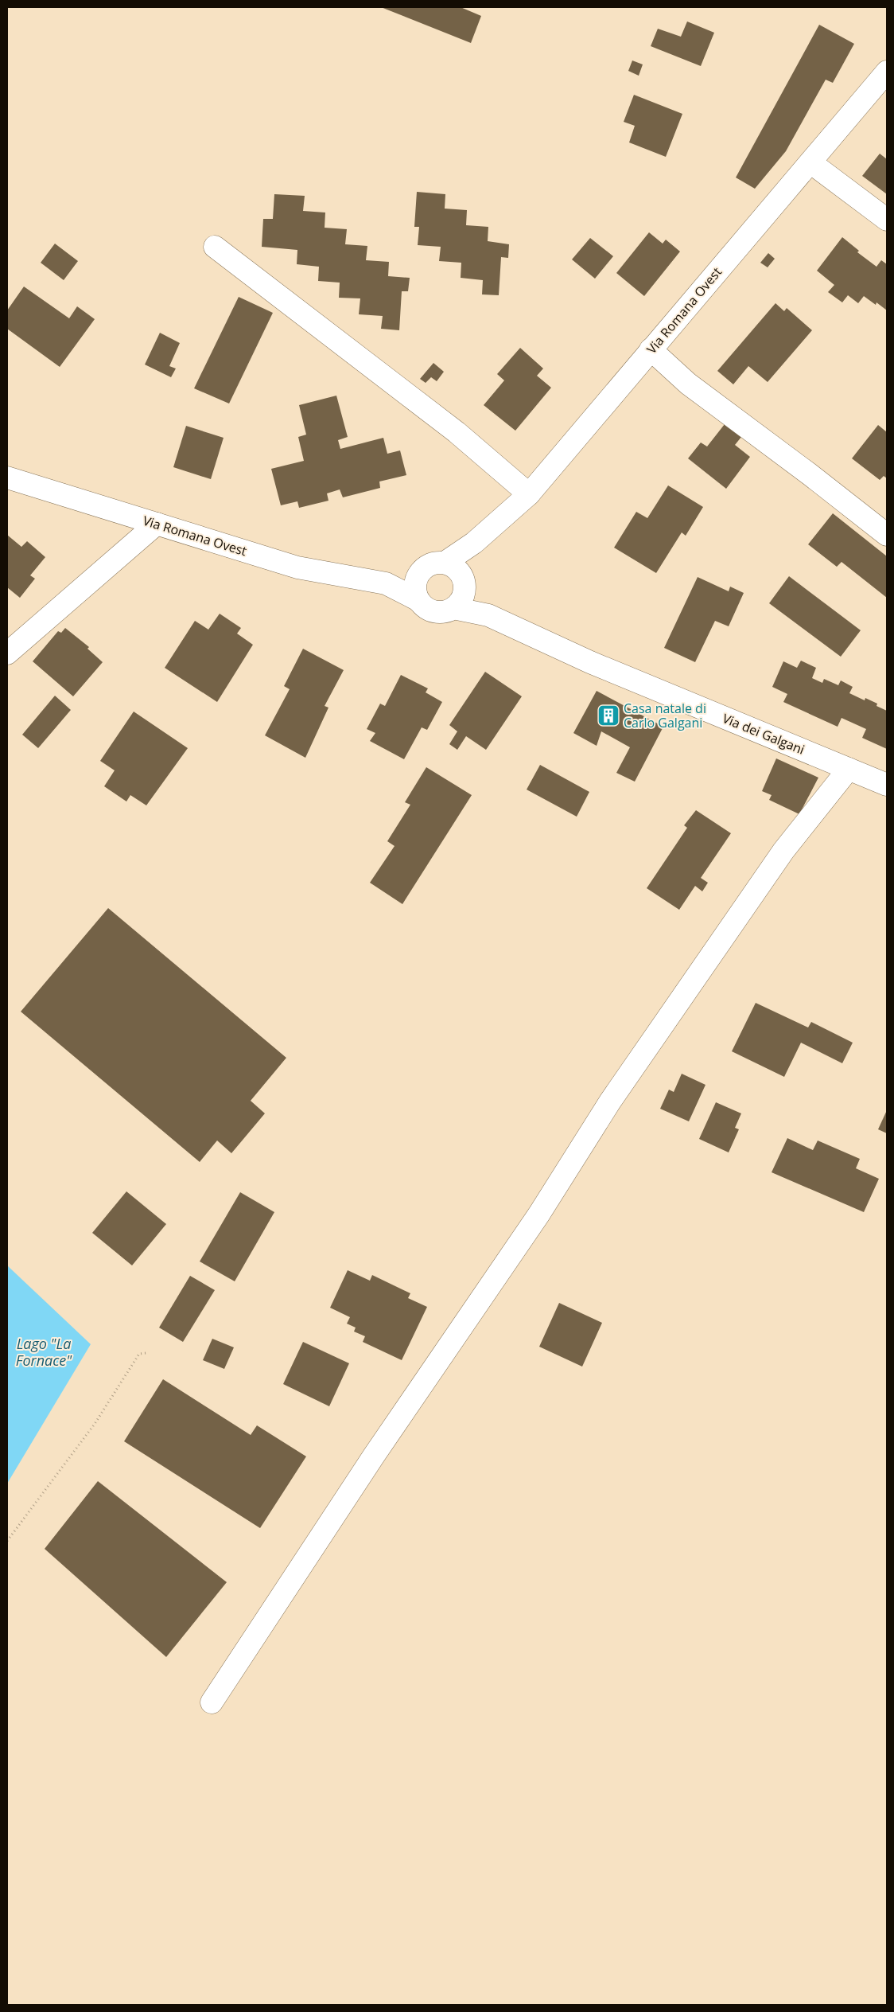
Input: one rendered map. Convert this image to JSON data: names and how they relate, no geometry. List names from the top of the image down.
{
  "streets": {
    "street": ["Via Romana Ovest", "Via dei Galgani"]
  },
  "crossings": [
    ["Via Romana Ovest", "Via dei Galgani"]
  ],
  "water": ["Lago \"La Fornace\""],
  "places": {
    "building": ["Casa natale di Carlo Galgani"]
  }
}
